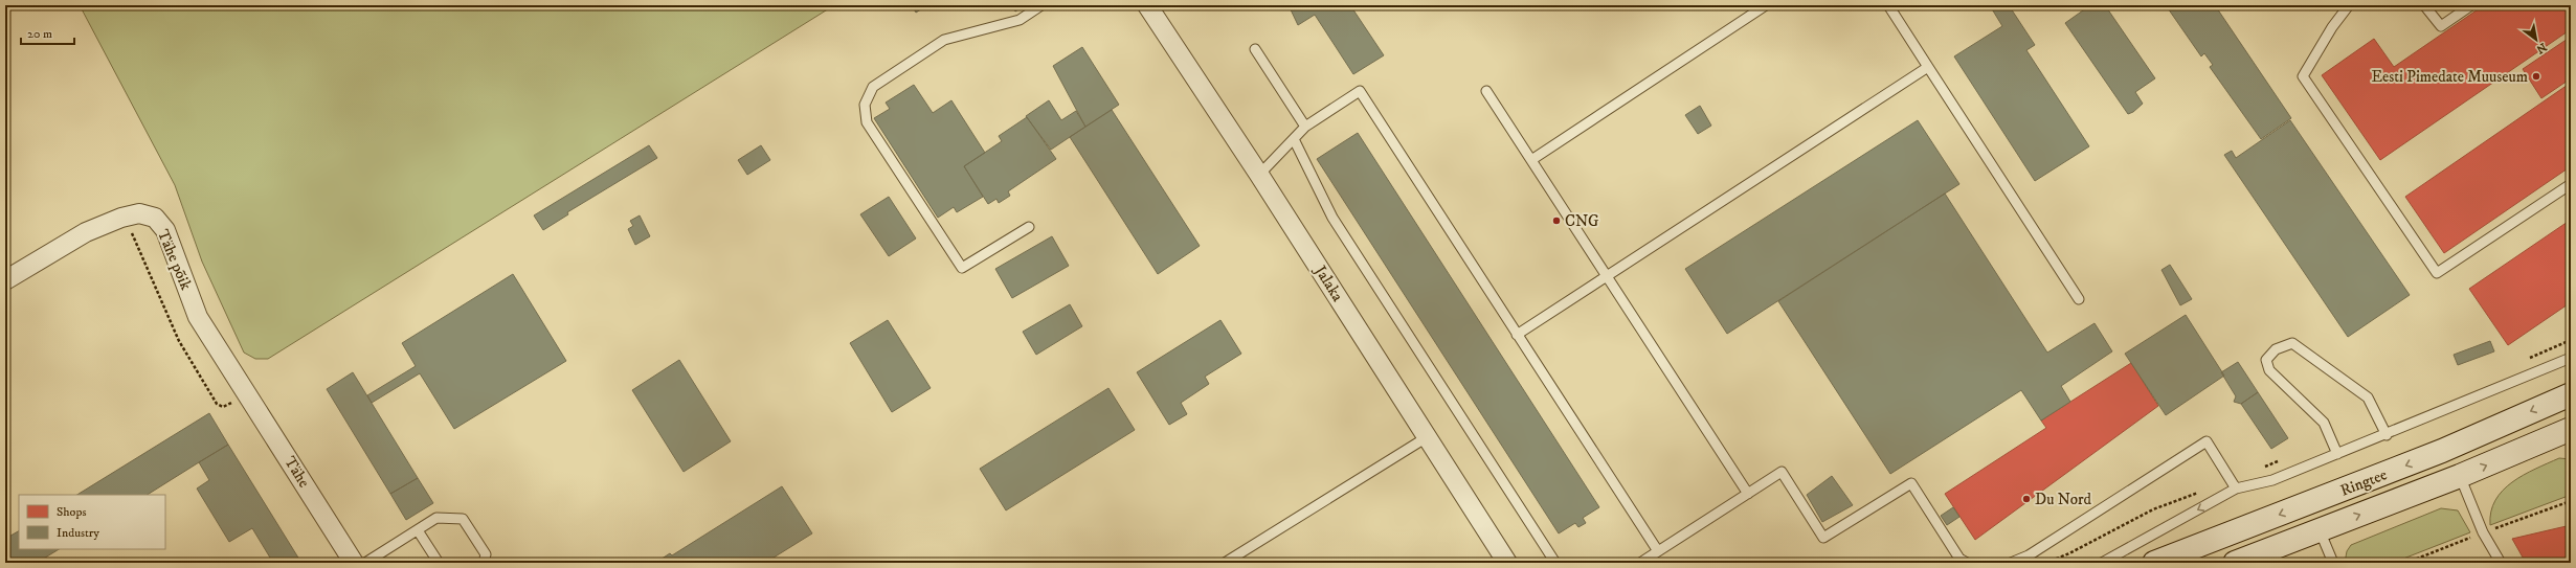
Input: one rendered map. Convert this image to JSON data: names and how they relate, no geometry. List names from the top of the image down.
{
  "streets": {
    "main road": ["Ringtee"],
    "street": ["Tähe põik", "Jalaka", "Tähe"]
  },
  "crossings": [
    ["Tähe põik", "Tähe"]
  ],
  "places": ["Eesti Pimedate Muuseum", "CNG", "Du Nord"],
  "legend": ["Shops", "Industry"],
  "scale_bar": "20 m",
  "north": "bottom right"
}
